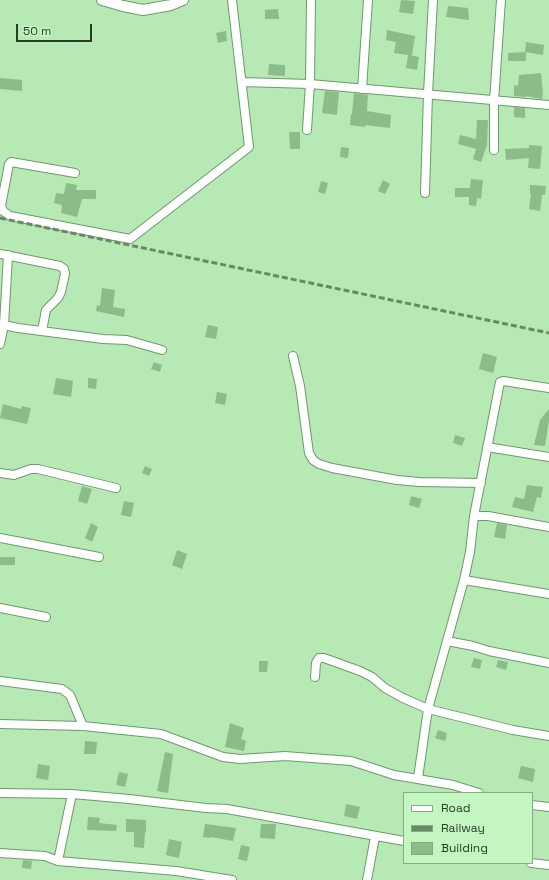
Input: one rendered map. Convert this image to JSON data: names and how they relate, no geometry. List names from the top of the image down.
{
  "legend": ["Road", "Railway", "Building"],
  "scale_bar": "50 m"
}
